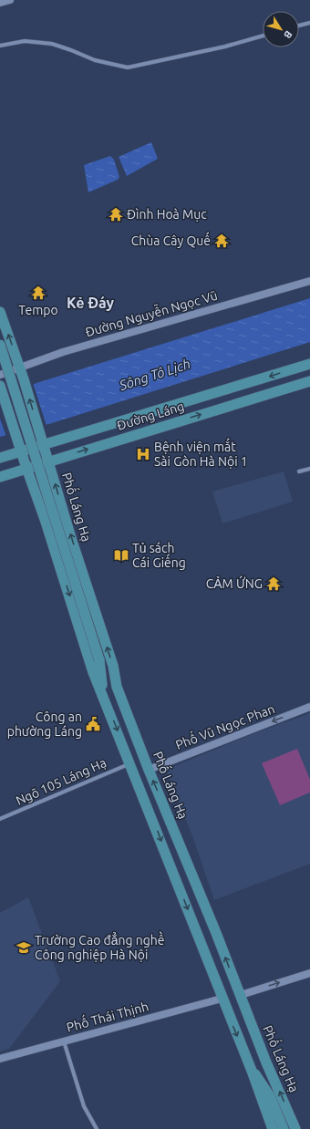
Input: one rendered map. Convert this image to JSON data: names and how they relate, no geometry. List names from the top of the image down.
{
  "streets": {
    "main road": ["Đường Láng", "Phố Láng Hạ"],
    "street": [
      "Đường Nguyễn Ngọc Vũ",
      "Phố Vũ Ngọc Phan",
      "Ngõ 105 Láng Hạ",
      "Phố Thái Thịnh"
    ]
  },
  "crossings": [
    ["Đường Nguyễn Ngọc Vũ", "Phố Láng Hạ"],
    ["Đường Láng", "Phố Láng Hạ"],
    ["Phố Láng Hạ", "Phố Vũ Ngọc Phan"]
  ],
  "one_way": ["Phố Vũ Ngọc Phan"],
  "districts": ["Kẻ Đáy"],
  "water": ["Sông Tô Lịch"],
  "places": {
    "temple": [
      "Đình Hoà Mục",
      "Chùa Cây Quế",
      "Tempo",
      "CẢM ỨNG"
    ],
    "hospital": ["Bệnh viện mắt Sài Gòn Hà Nội 1"],
    "library": ["Tủ sách Cái Giếng"],
    "public building": ["Công an phường Láng"],
    "school or university": ["Trường Cao đẳng nghề Công nghiệp Hà Nội"]
  },
  "north": "bottom right"
}
